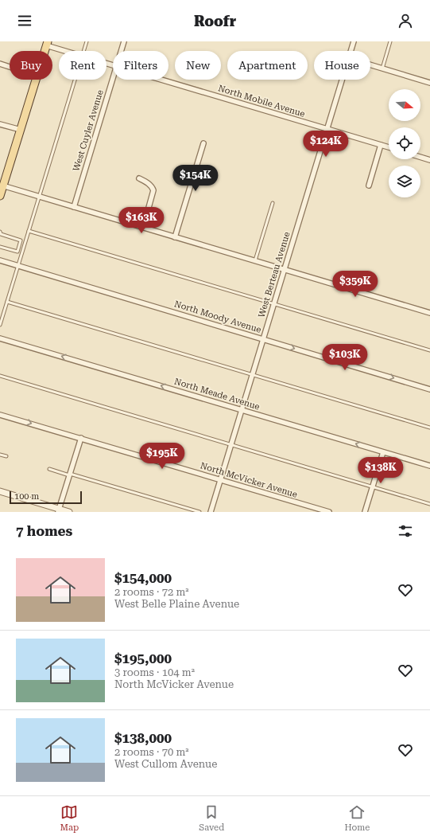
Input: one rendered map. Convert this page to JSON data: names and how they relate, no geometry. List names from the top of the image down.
{
  "streets": {
    "street": [
      "North Mobile Avenue",
      "West Cuyler Avenue",
      "West Berteau Avenue",
      "North Moody Avenue",
      "North Meade Avenue",
      "North McVicker Avenue"
    ]
  },
  "crossings": [
    ["North Mobile Avenue", "West Berteau Avenue"],
    ["West Berteau Avenue", "North Moody Avenue"],
    ["West Berteau Avenue", "North Meade Avenue"],
    ["West Berteau Avenue", "North McVicker Avenue"]
  ],
  "one_way": ["North Moody Avenue", "North Meade Avenue"],
  "scale_bar": "100 m",
  "north": "right",
  "page": {
    "header": "Roofr",
    "chip": [
      "Buy",
      "Rent",
      "Filters",
      "New",
      "Apartment",
      "House"
    ],
    "price": [
      "$124K",
      "$154K",
      "$163K",
      "$359K",
      "$103K",
      "$195K",
      "$138K"
    ],
    "scale": "100 m",
    "heading": "7 homes",
    "list": [
      {
        "name": "$154,000",
        "note": "2 rooms · 72 m² · West Belle Plaine Avenue"
      },
      {
        "name": "$195,000",
        "note": "3 rooms · 104 m² · North McVicker Avenue"
      },
      {
        "name": "$138,000",
        "note": "2 rooms · 70 m² · West Cullom Avenue"
      }
    ],
    "tabs": ["Map", "Saved", "Home"]
  }
}
